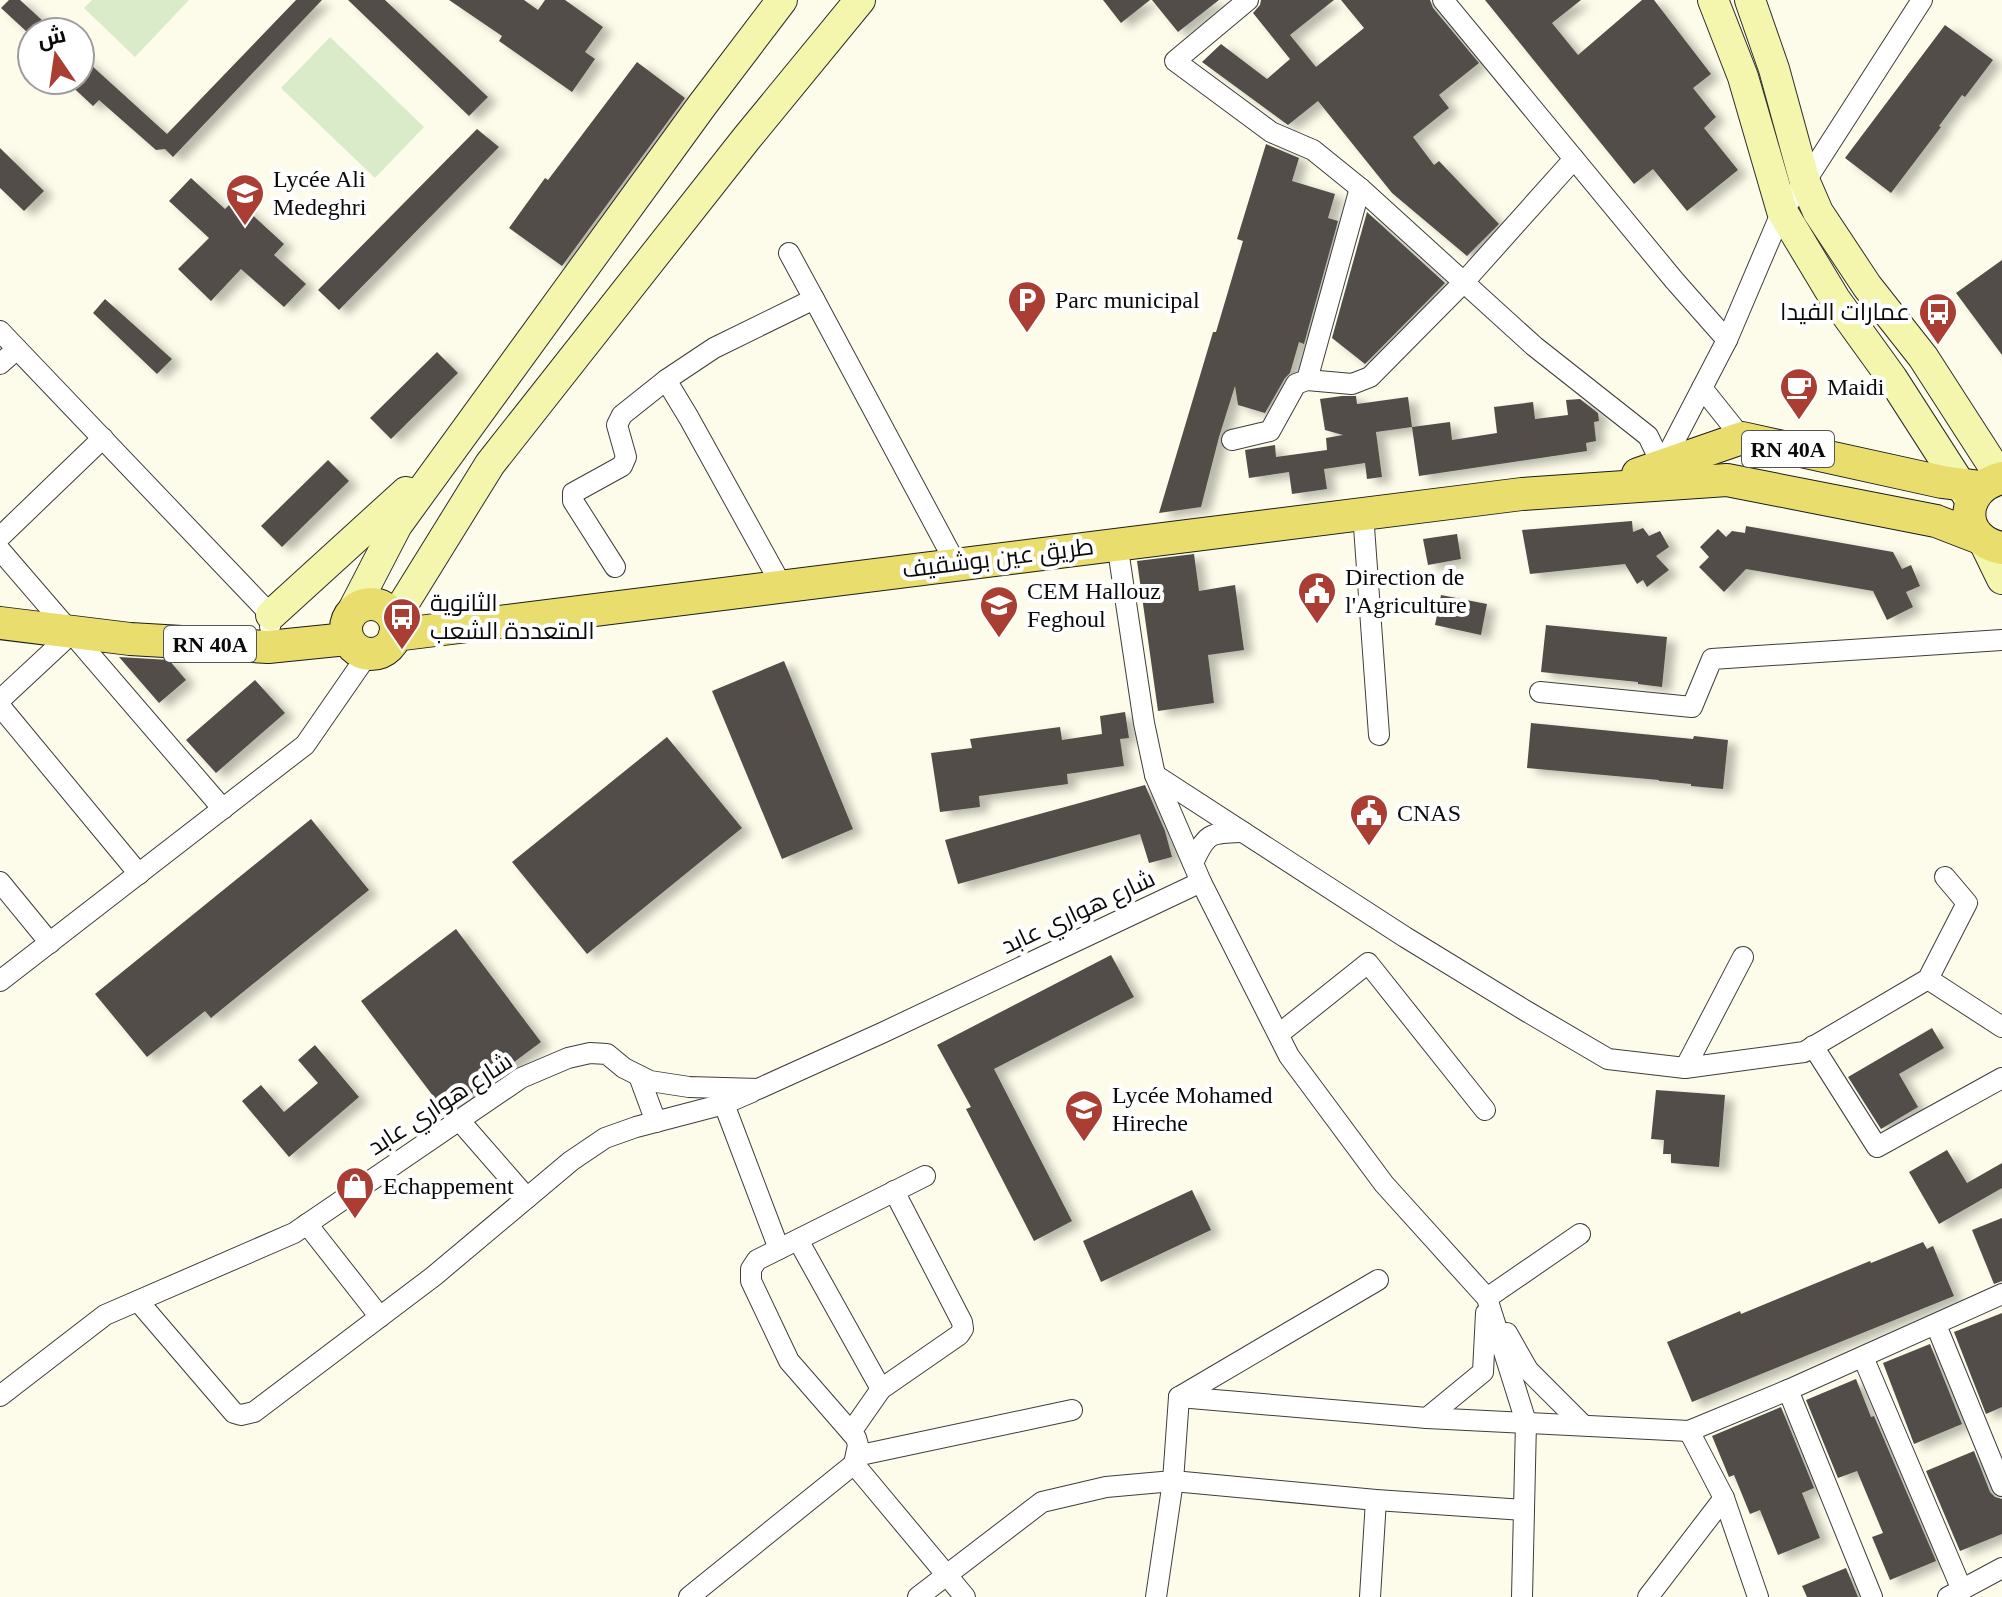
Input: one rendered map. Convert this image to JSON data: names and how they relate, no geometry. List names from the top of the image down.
{
  "streets": {
    "main road": ["RN 40A", "طريق عين بوشقيف"],
    "street": ["شارع هواري عابد"]
  },
  "crossings": [
    ["RN 40A", "طريق عين بوشقيف"]
  ],
  "places": {
    "school or university": ["Lycée Ali Medeghri", "CEM Hallouz Feghoul", "Lycée Mohamed Hireche"],
    "parking": ["Parc municipal"],
    "bus stop": ["عمارات الفيدا", "الثانوية المتعددة الشعب"],
    "cafe": ["Maidi"],
    "public building": ["Direction de l'Agriculture", "CNAS"],
    "shop": ["Echappement"]
  },
  "north": "top"
}
